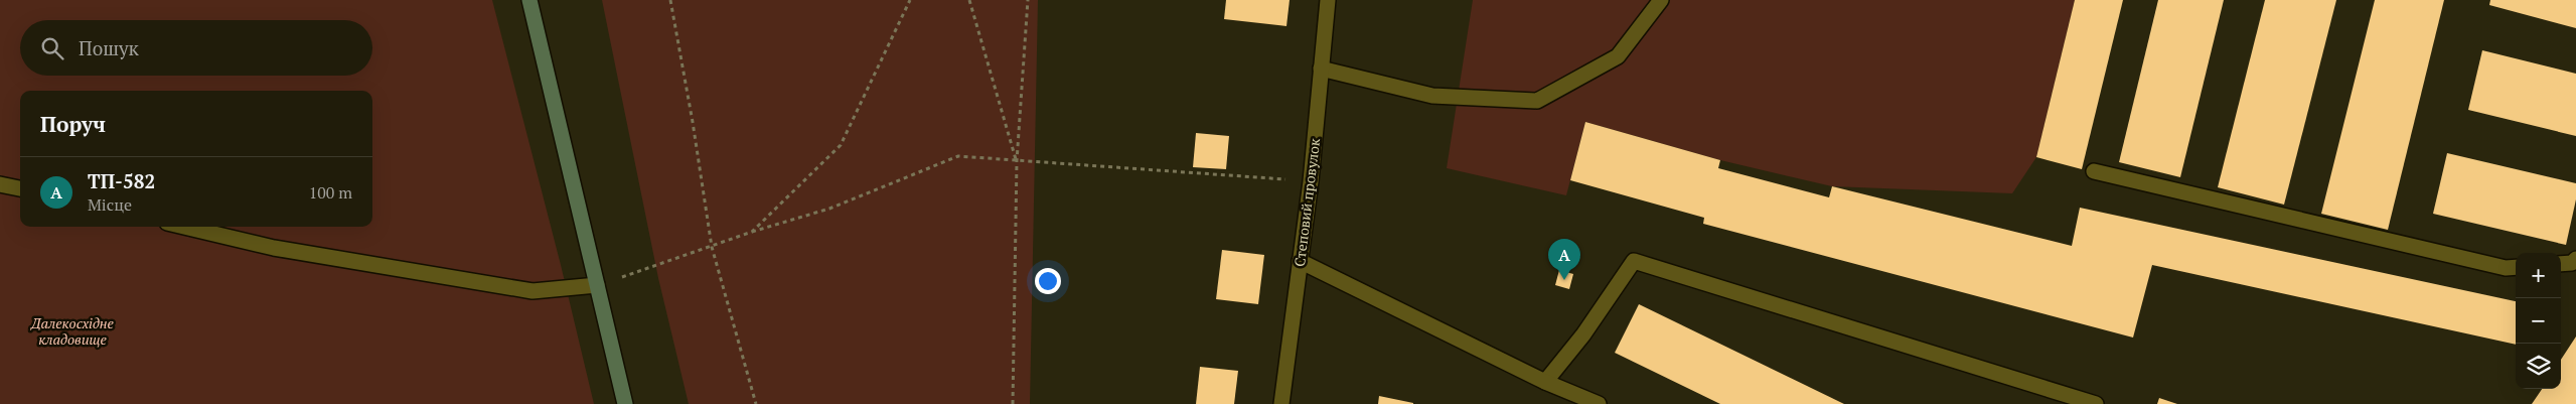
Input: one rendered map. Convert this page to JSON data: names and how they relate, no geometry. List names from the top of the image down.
{
  "streets": {
    "street": ["Степовий провулок"]
  },
  "parks": ["Далекосхідне кладовище"],
  "page": {
    "search": "Пошук",
    "heading": "Поруч",
    "list": [
      {
        "mark": "A",
        "name": "ТП-582",
        "note": "Місце",
        "value": "100 m"
      }
    ],
    "pins": "A",
    "map_buttons": ["+", "−"]
  }
}
